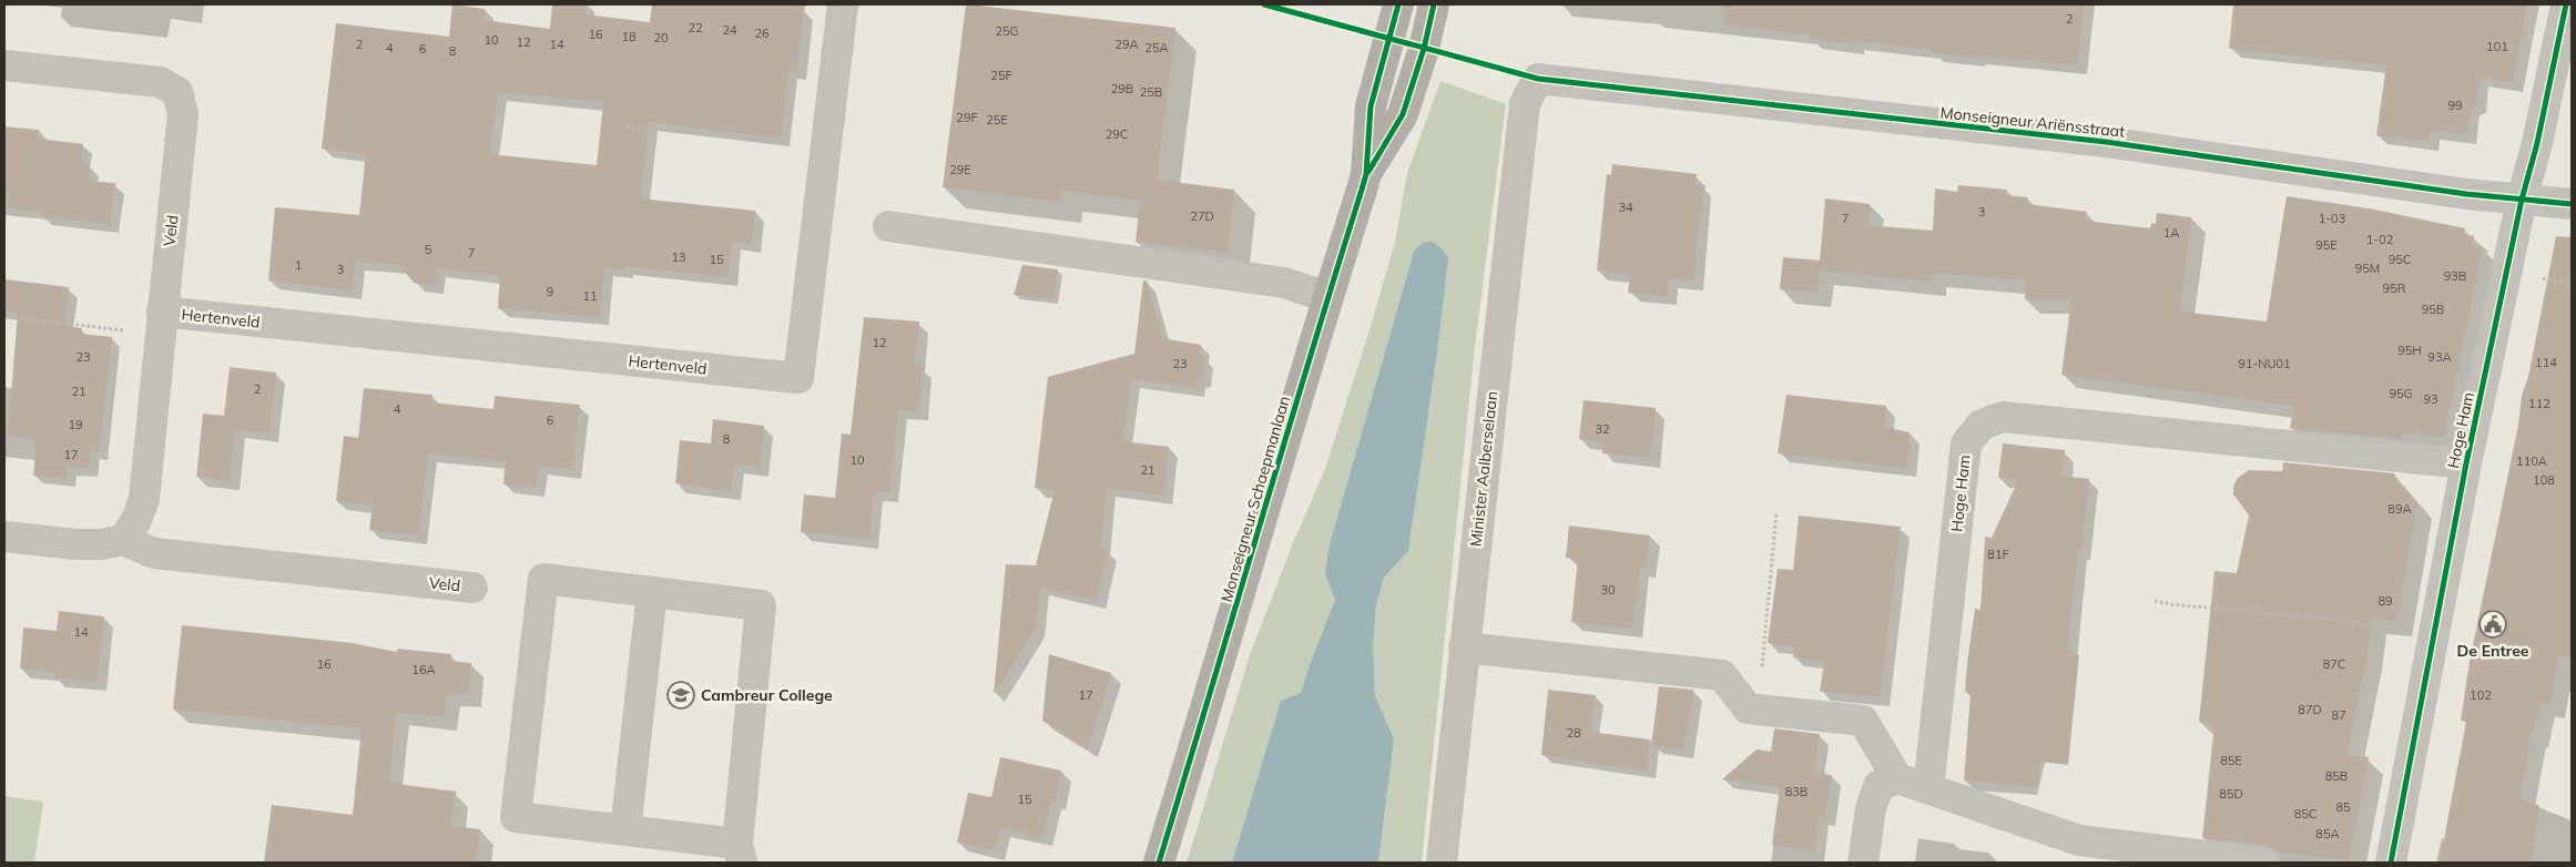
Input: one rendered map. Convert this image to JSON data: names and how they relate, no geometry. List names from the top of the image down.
{
  "streets": {
    "main road": ["Monseigneur Schaepmanlaan"],
    "street": [
      "Monseigneur Ariënsstraat",
      "Veld",
      "Hertenveld",
      "Hoge Ham",
      "Minister Aalberselaan"
    ]
  },
  "crossings": [
    ["Monseigneur Ariënsstraat", "Hoge Ham"],
    ["Monseigneur Ariënsstraat", "Minister Aalberselaan"],
    ["Veld", "Hertenveld"]
  ],
  "places": {
    "public building": ["De Entree"],
    "school or university": ["Cambreur College"]
  },
  "house_numbers": [
    "2",
    "22",
    "24",
    "25G",
    "26",
    "16",
    "18",
    "20",
    "10",
    "12",
    "2",
    "14",
    "29A",
    "101",
    "4",
    "25A",
    "6",
    "8",
    "25F",
    "29B",
    "25B",
    "99",
    "29F",
    "25E",
    "29C",
    "29E",
    "34",
    "3",
    "27D",
    "7",
    "1-03",
    "1A",
    "1-02",
    "95E",
    "5",
    "7",
    "13",
    "15",
    "95C",
    "1",
    "95M",
    "3",
    "93B",
    "95R",
    "9",
    "11",
    "95B",
    "12",
    "95H",
    "23",
    "93A",
    "114",
    "23",
    "91-NU01",
    "2",
    "21",
    "95G",
    "93",
    "112",
    "4",
    "6",
    "19",
    "32",
    "8",
    "17",
    "10",
    "110A",
    "21",
    "108",
    "89A",
    "81F",
    "30",
    "89",
    "14",
    "16",
    "87C",
    "16A",
    "17",
    "102",
    "87D",
    "87",
    "28",
    "85E",
    "85B",
    "83B",
    "85D",
    "15",
    "85",
    "85C",
    "85A"
  ]
}
